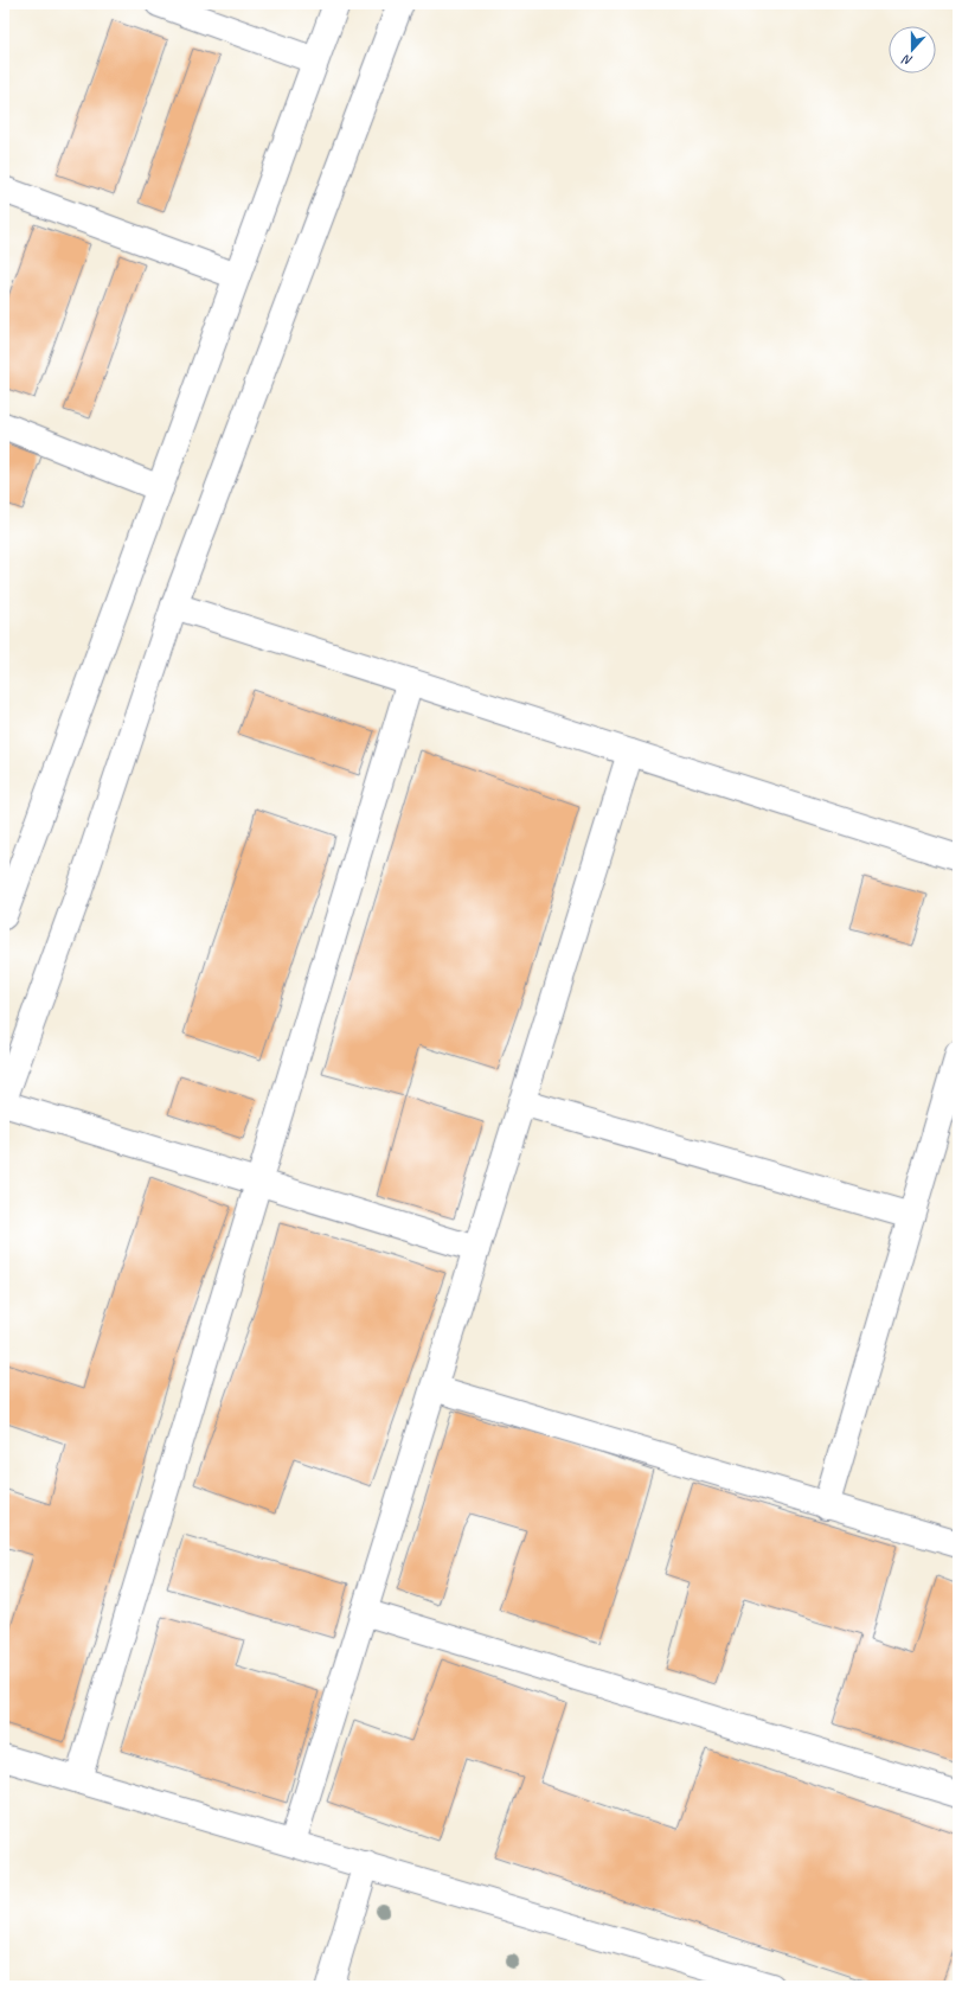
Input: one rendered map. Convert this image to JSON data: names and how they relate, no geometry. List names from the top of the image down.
{
  "north": "bottom"
}
